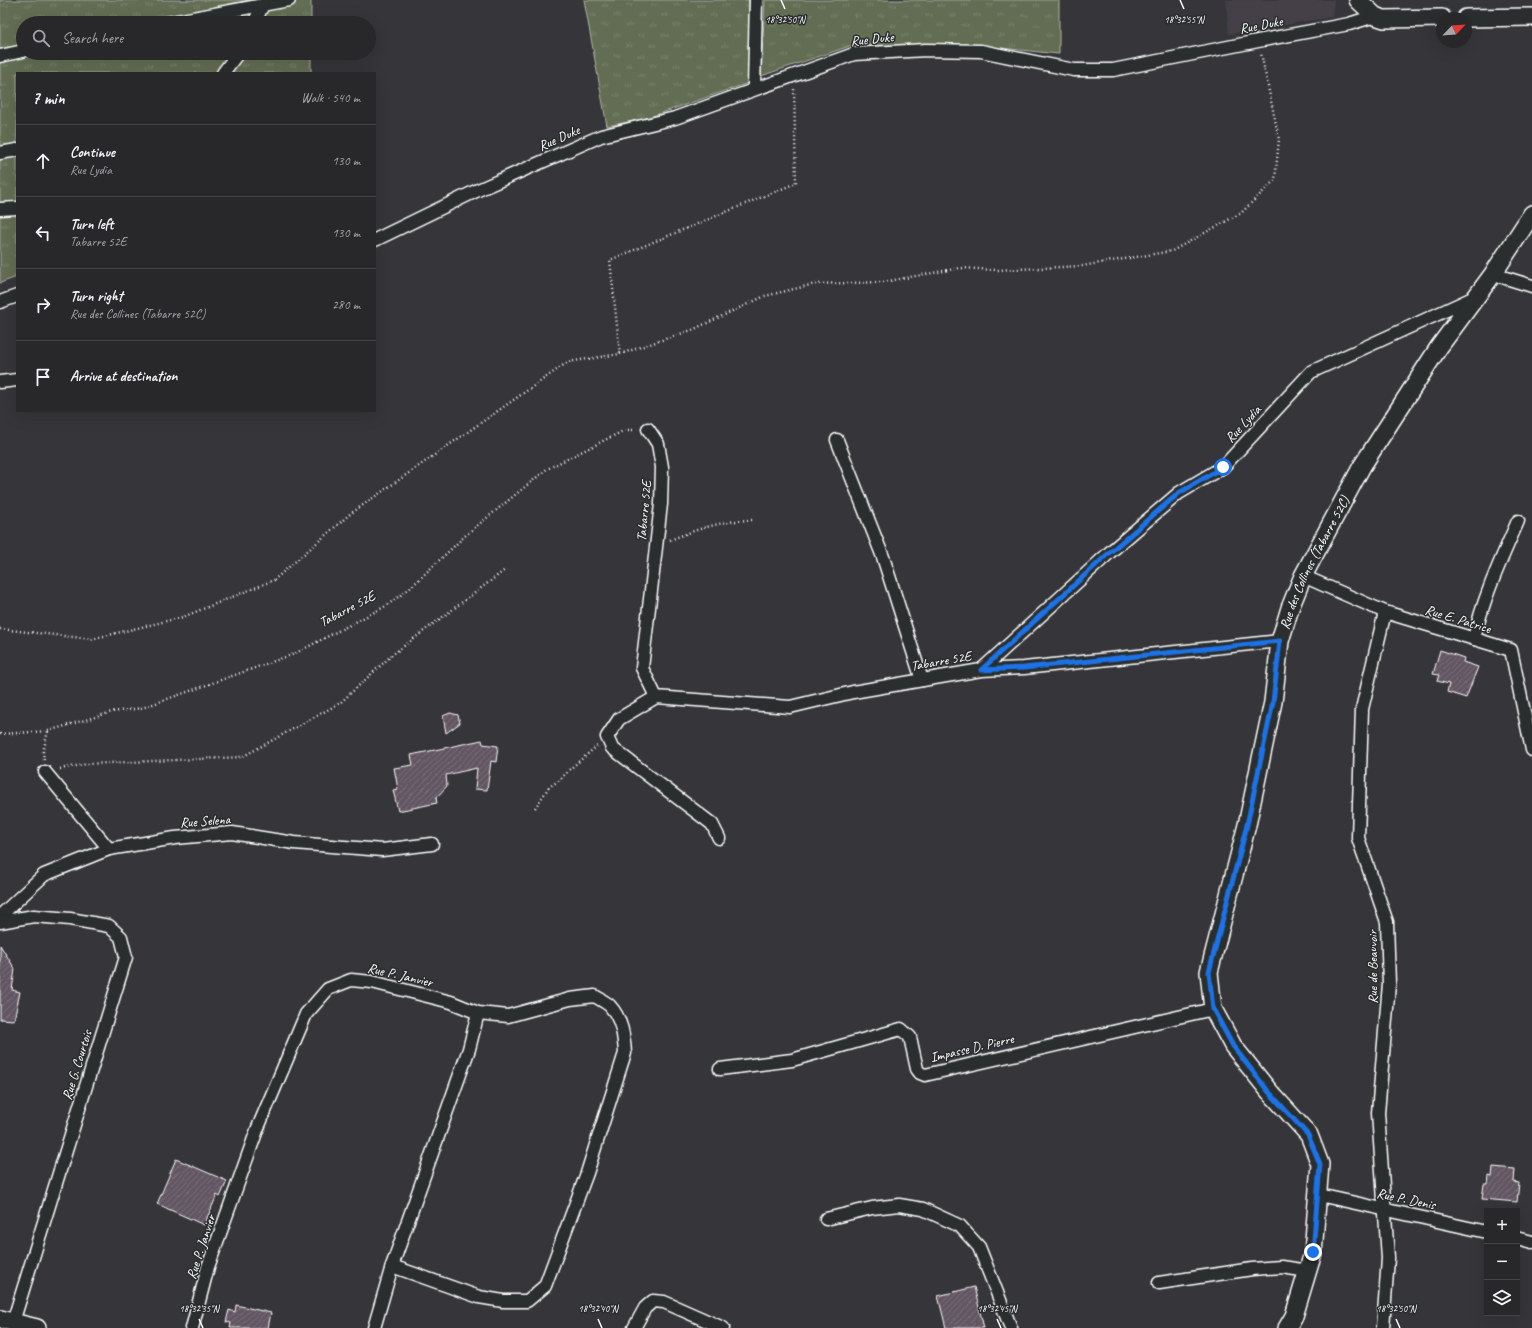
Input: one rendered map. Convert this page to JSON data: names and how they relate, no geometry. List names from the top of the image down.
{
  "streets": {
    "street": [
      "Rue Duke",
      "Rue Lydia",
      "Tabarre 52E",
      "Rue des Collines (Tabarre 52C)",
      "Rue E. Patrice",
      "Rue Selena",
      "Rue de Beauvoir",
      "Rue P. Janvier",
      "Impasse D. Pierre",
      "Rue G. Courtois",
      "Rue P. Denis"
    ]
  },
  "crossings": [
    ["Rue Lydia", "Tabarre 52E"],
    ["Rue Lydia", "Rue des Collines (Tabarre 52C)"],
    ["Tabarre 52E", "Rue des Collines (Tabarre 52C)"],
    ["Rue des Collines (Tabarre 52C)", "Rue E. Patrice"],
    ["Rue des Collines (Tabarre 52C)", "Impasse D. Pierre"],
    ["Rue des Collines (Tabarre 52C)", "Rue P. Denis"],
    ["Rue E. Patrice", "Rue de Beauvoir"],
    ["Rue de Beauvoir", "Rue P. Denis"]
  ],
  "north": "top right",
  "page": {
    "search": "Search here",
    "heading": ["7 min", "Walk · 540 m"],
    "list": [
      ["Continue", "Rue Lydia", "130 m"],
      ["Turn left", "Tabarre 52E", "130 m"],
      ["Turn right", "Rue des Collines (Tabarre 52C)", "280 m"],
      "Arrive at destination"
    ],
    "map_buttons": ["+", "−"]
  },
  "coordinates": [
    "18°32'50\"N",
    "18°32'55\"N",
    "18°32'35\"N",
    "18°32'40\"N",
    "18°32'45\"N"
  ]
}
